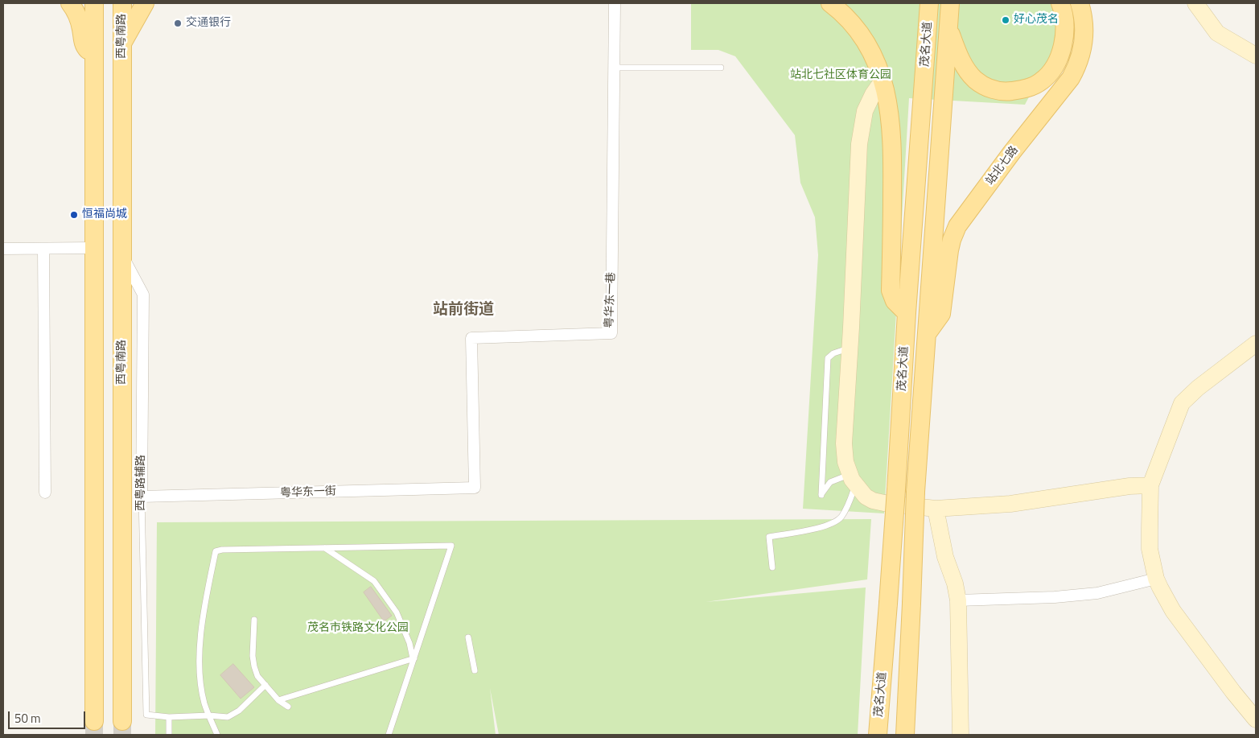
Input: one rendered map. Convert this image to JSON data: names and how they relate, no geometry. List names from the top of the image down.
{
  "streets": {
    "main road": ["西粤南路", "茂名大道", "站北七路"],
    "street": ["粤华东一巷", "西粤路辅路", "粤华东一街"]
  },
  "crossings": [
    ["西粤南路", "西粤路辅路"],
    ["茂名大道", "站北七路"],
    ["粤华东一巷", "粤华东一街"],
    ["西粤路辅路", "粤华东一街"]
  ],
  "districts": ["站前街道"],
  "parks": ["站北七社区体育公园", "茂名市铁路文化公园"],
  "places": ["好心茂名", "交通银行", "恒福尚城"],
  "scale_bar": "50 m"
}
